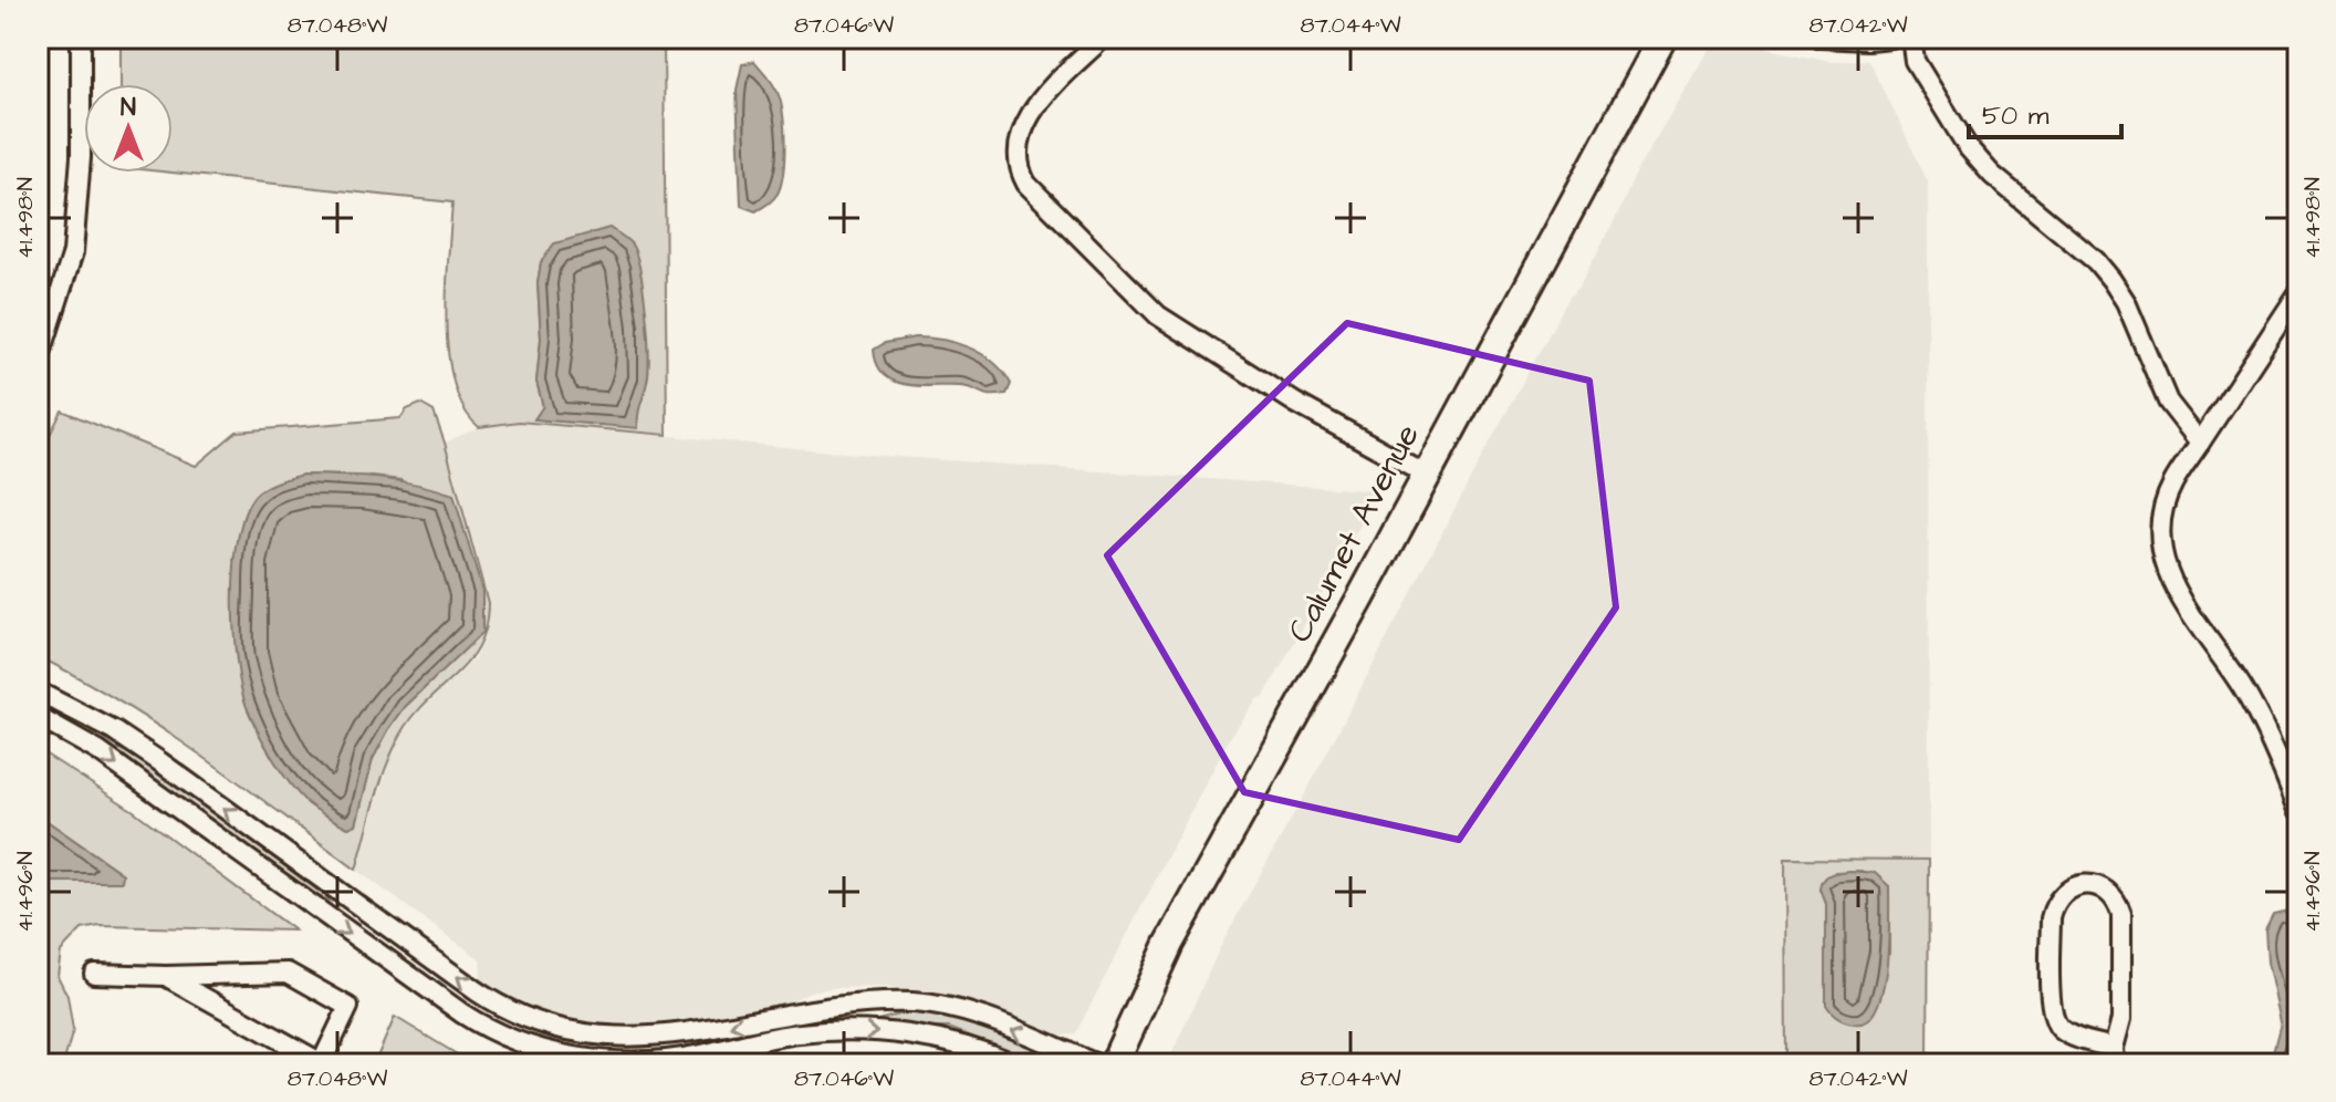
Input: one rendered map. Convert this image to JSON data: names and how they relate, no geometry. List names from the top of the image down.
{
  "streets": {
    "main road": ["Calumet Avenue"]
  },
  "scale_bar": "50 m",
  "north": "top",
  "coordinates": [
    "87.048°W",
    "87.046°W",
    "87.044°W",
    "87.042°W",
    "41.498°N",
    "41.496°N"
  ]
}
